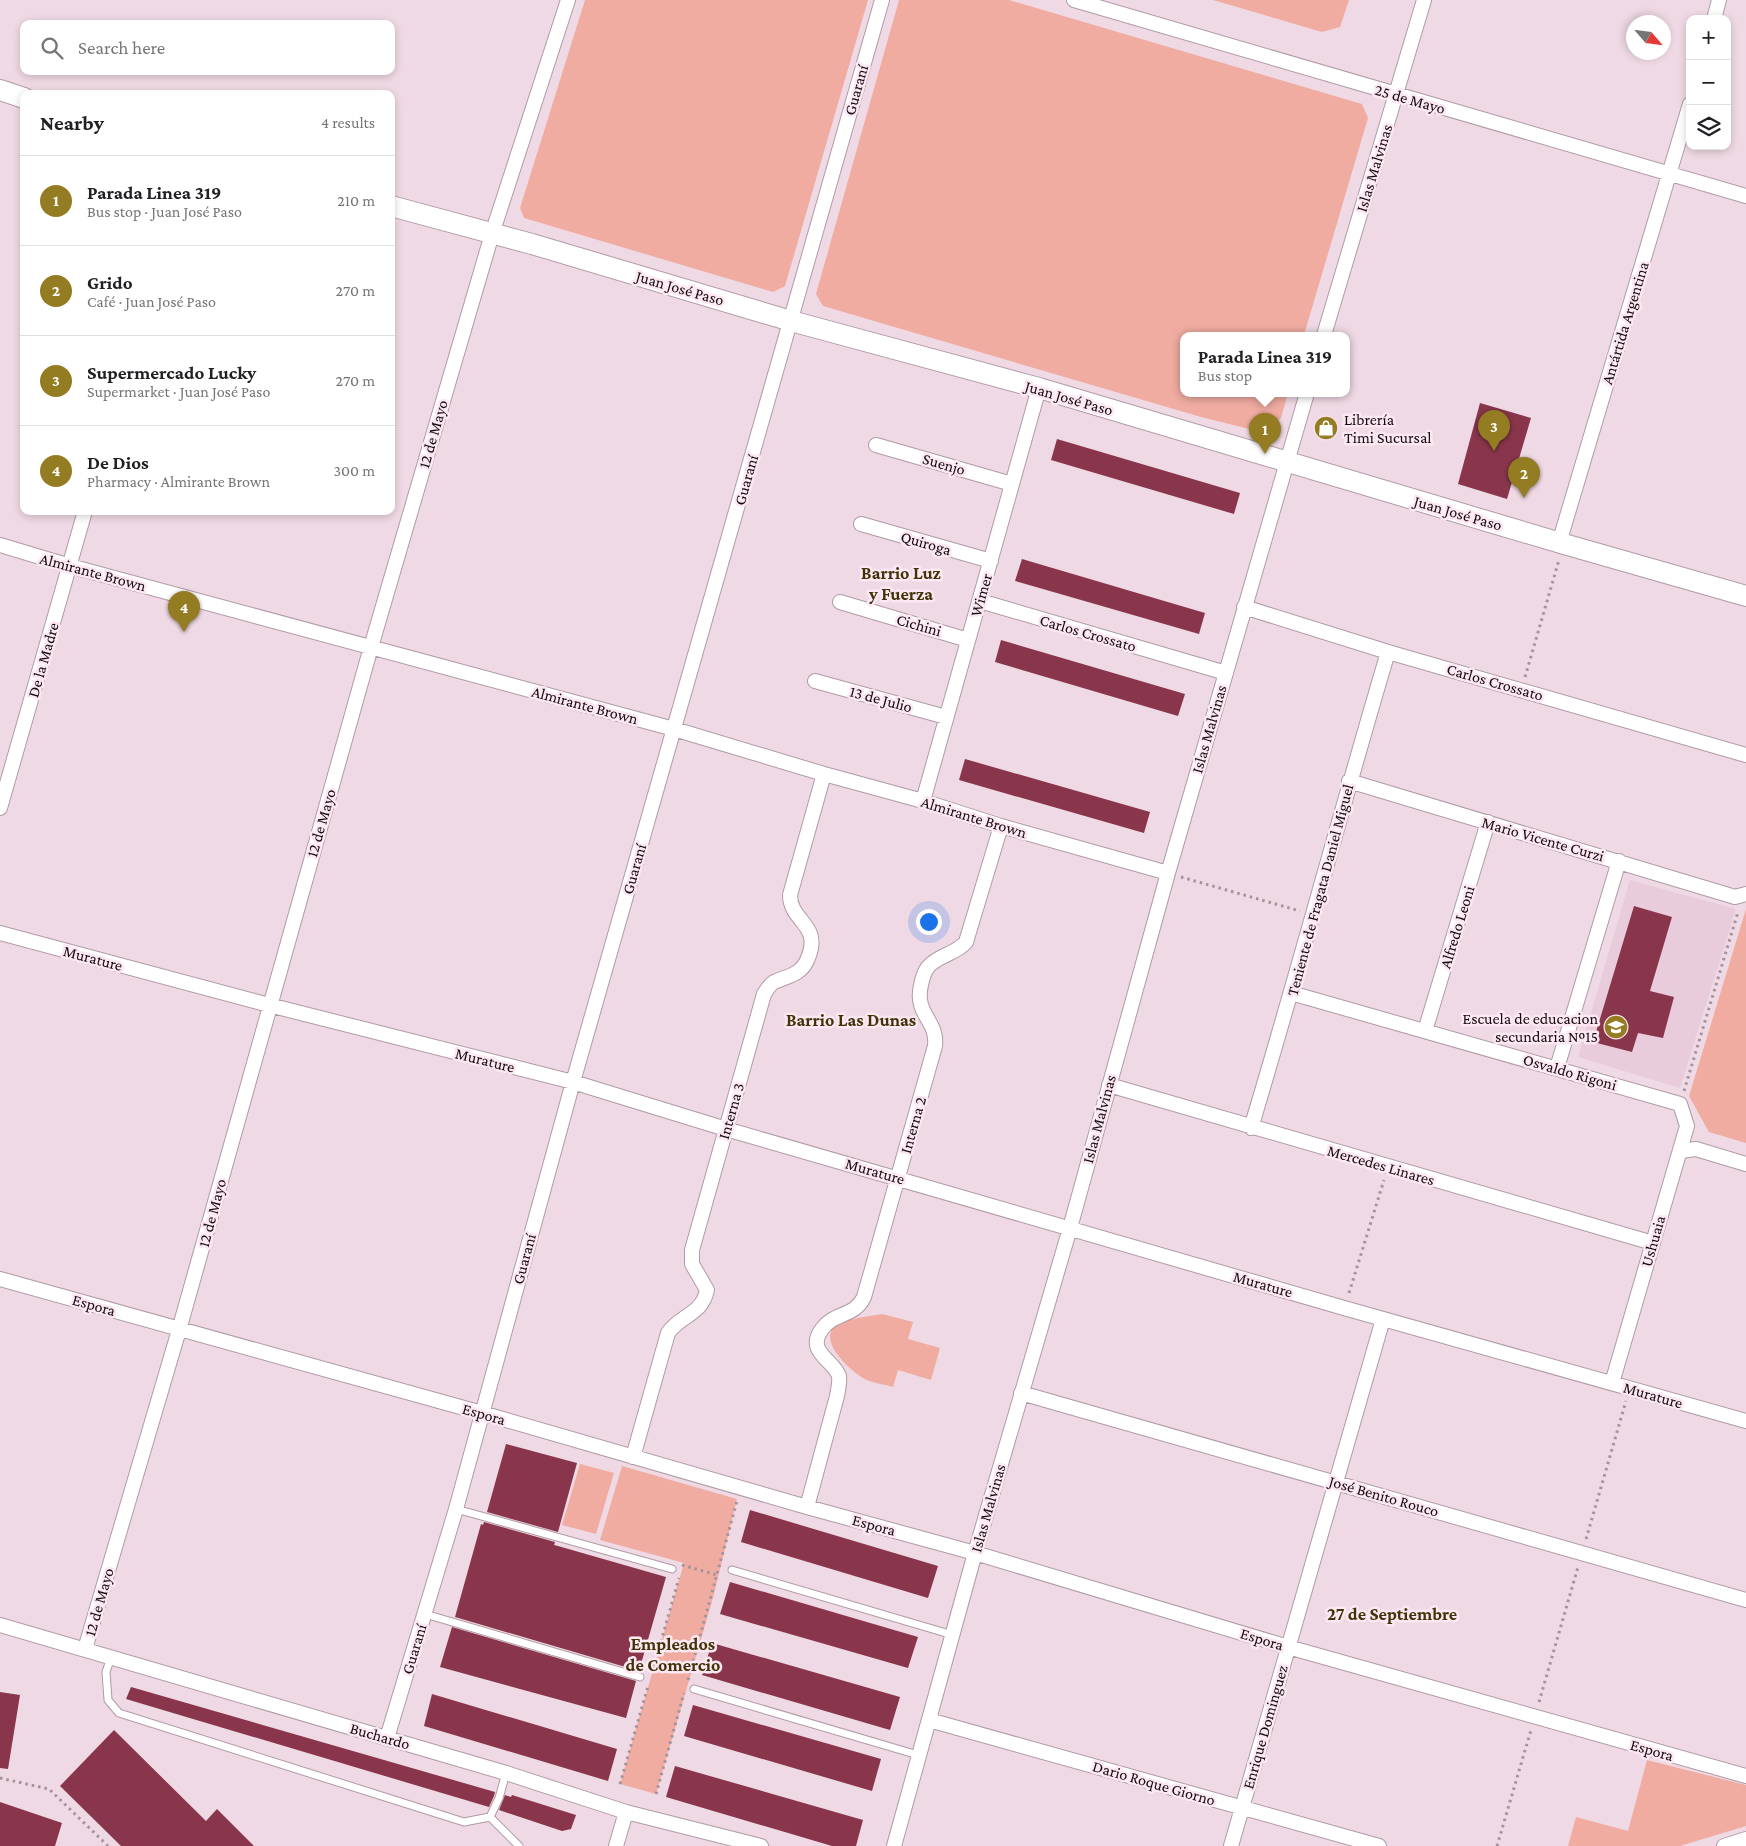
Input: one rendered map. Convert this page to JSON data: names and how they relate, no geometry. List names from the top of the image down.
{
  "streets": {
    "main road": ["Juan José Paso"],
    "street": [
      "Guaraní",
      "25 de Mayo",
      "Islas Malvinas",
      "Antártida Argentina",
      "12 de Mayo",
      "Suenjo",
      "Quiroga",
      "Almirante Brown",
      "Wimer",
      "Cichini",
      "Carlos Crossato",
      "De la Madre",
      "13 de Julio",
      "Mario Vicente Curzi",
      "Teniente de Fragata Daniel Miguel",
      "Alfredo Leoni",
      "Murature",
      "Osvaldo Rigoni",
      "Interna 3",
      "Interna 2",
      "Mercedes Linares",
      "Ushuaia",
      "Espora",
      "José Benito Rouco",
      "Enrique Dominguez",
      "Buchardo",
      "Dario Roque Giorno"
    ]
  },
  "crossings": [
    ["Guaraní", "Juan José Paso"],
    ["Guaraní", "Almirante Brown"],
    ["Guaraní", "Murature"],
    ["Guaraní", "Espora"],
    ["Guaraní", "Buchardo"],
    ["25 de Mayo", "Islas Malvinas"],
    ["25 de Mayo", "Antártida Argentina"],
    ["Islas Malvinas", "Juan José Paso"],
    ["Islas Malvinas", "Almirante Brown"],
    ["Islas Malvinas", "Carlos Crossato"],
    ["Islas Malvinas", "Murature"],
    ["Islas Malvinas", "Mercedes Linares"],
    ["Islas Malvinas", "Espora"],
    ["Islas Malvinas", "José Benito Rouco"],
    ["Islas Malvinas", "Dario Roque Giorno"],
    ["Juan José Paso", "Antártida Argentina"],
    ["Juan José Paso", "12 de Mayo"],
    ["Juan José Paso", "Wimer"],
    ["12 de Mayo", "Almirante Brown"],
    ["12 de Mayo", "Murature"],
    ["12 de Mayo", "Espora"],
    ["12 de Mayo", "Buchardo"],
    ["Suenjo", "Wimer"],
    ["Quiroga", "Wimer"],
    ["Almirante Brown", "Wimer"],
    ["Almirante Brown", "De la Madre"],
    ["Almirante Brown", "Interna 3"],
    ["Almirante Brown", "Interna 2"],
    ["Wimer", "Cichini"],
    ["Wimer", "Carlos Crossato"],
    ["Wimer", "13 de Julio"],
    ["Carlos Crossato", "Teniente de Fragata Daniel Miguel"],
    ["Mario Vicente Curzi", "Teniente de Fragata Daniel Miguel"],
    ["Mario Vicente Curzi", "Alfredo Leoni"],
    ["Teniente de Fragata Daniel Miguel", "Osvaldo Rigoni"],
    ["Teniente de Fragata Daniel Miguel", "Mercedes Linares"],
    ["Alfredo Leoni", "Osvaldo Rigoni"],
    ["Murature", "Interna 3"],
    ["Murature", "Interna 2"],
    ["Murature", "Ushuaia"],
    ["Murature", "Enrique Dominguez"],
    ["Osvaldo Rigoni", "Ushuaia"],
    ["Interna 3", "Espora"],
    ["Interna 2", "Espora"],
    ["Mercedes Linares", "Ushuaia"],
    ["Espora", "Enrique Dominguez"],
    ["José Benito Rouco", "Enrique Dominguez"],
    ["Enrique Dominguez", "Dario Roque Giorno"]
  ],
  "districts": [
    "Barrio Luz y Fuerza",
    "Barrio Las Dunas",
    "27 de Septiembre",
    "Empleados de Comercio"
  ],
  "places": {
    "shop": ["Librería Timi Sucursal"],
    "school or university": ["Escuela de educacion secundaria Nº15"]
  },
  "north": "bottom right",
  "page": {
    "map_buttons": ["+", "−"],
    "search": "Search here",
    "heading": ["Nearby", "4 results"],
    "list": [
      {
        "mark": "1",
        "name": "Parada Linea 319",
        "note": "Bus stop · Juan José Paso",
        "value": "210 m"
      },
      {
        "mark": "2",
        "name": "Grido",
        "note": "Café · Juan José Paso",
        "value": "270 m"
      },
      {
        "mark": "3",
        "name": "Supermercado Lucky",
        "note": "Supermarket · Juan José Paso",
        "value": "270 m"
      },
      {
        "mark": "4",
        "name": "De Dios",
        "note": "Pharmacy · Almirante Brown",
        "value": "300 m"
      }
    ],
    "popup": ["Parada Linea 319", "Bus stop"],
    "pins": [
      "3",
      "1",
      "2",
      "4"
    ]
  }
}
